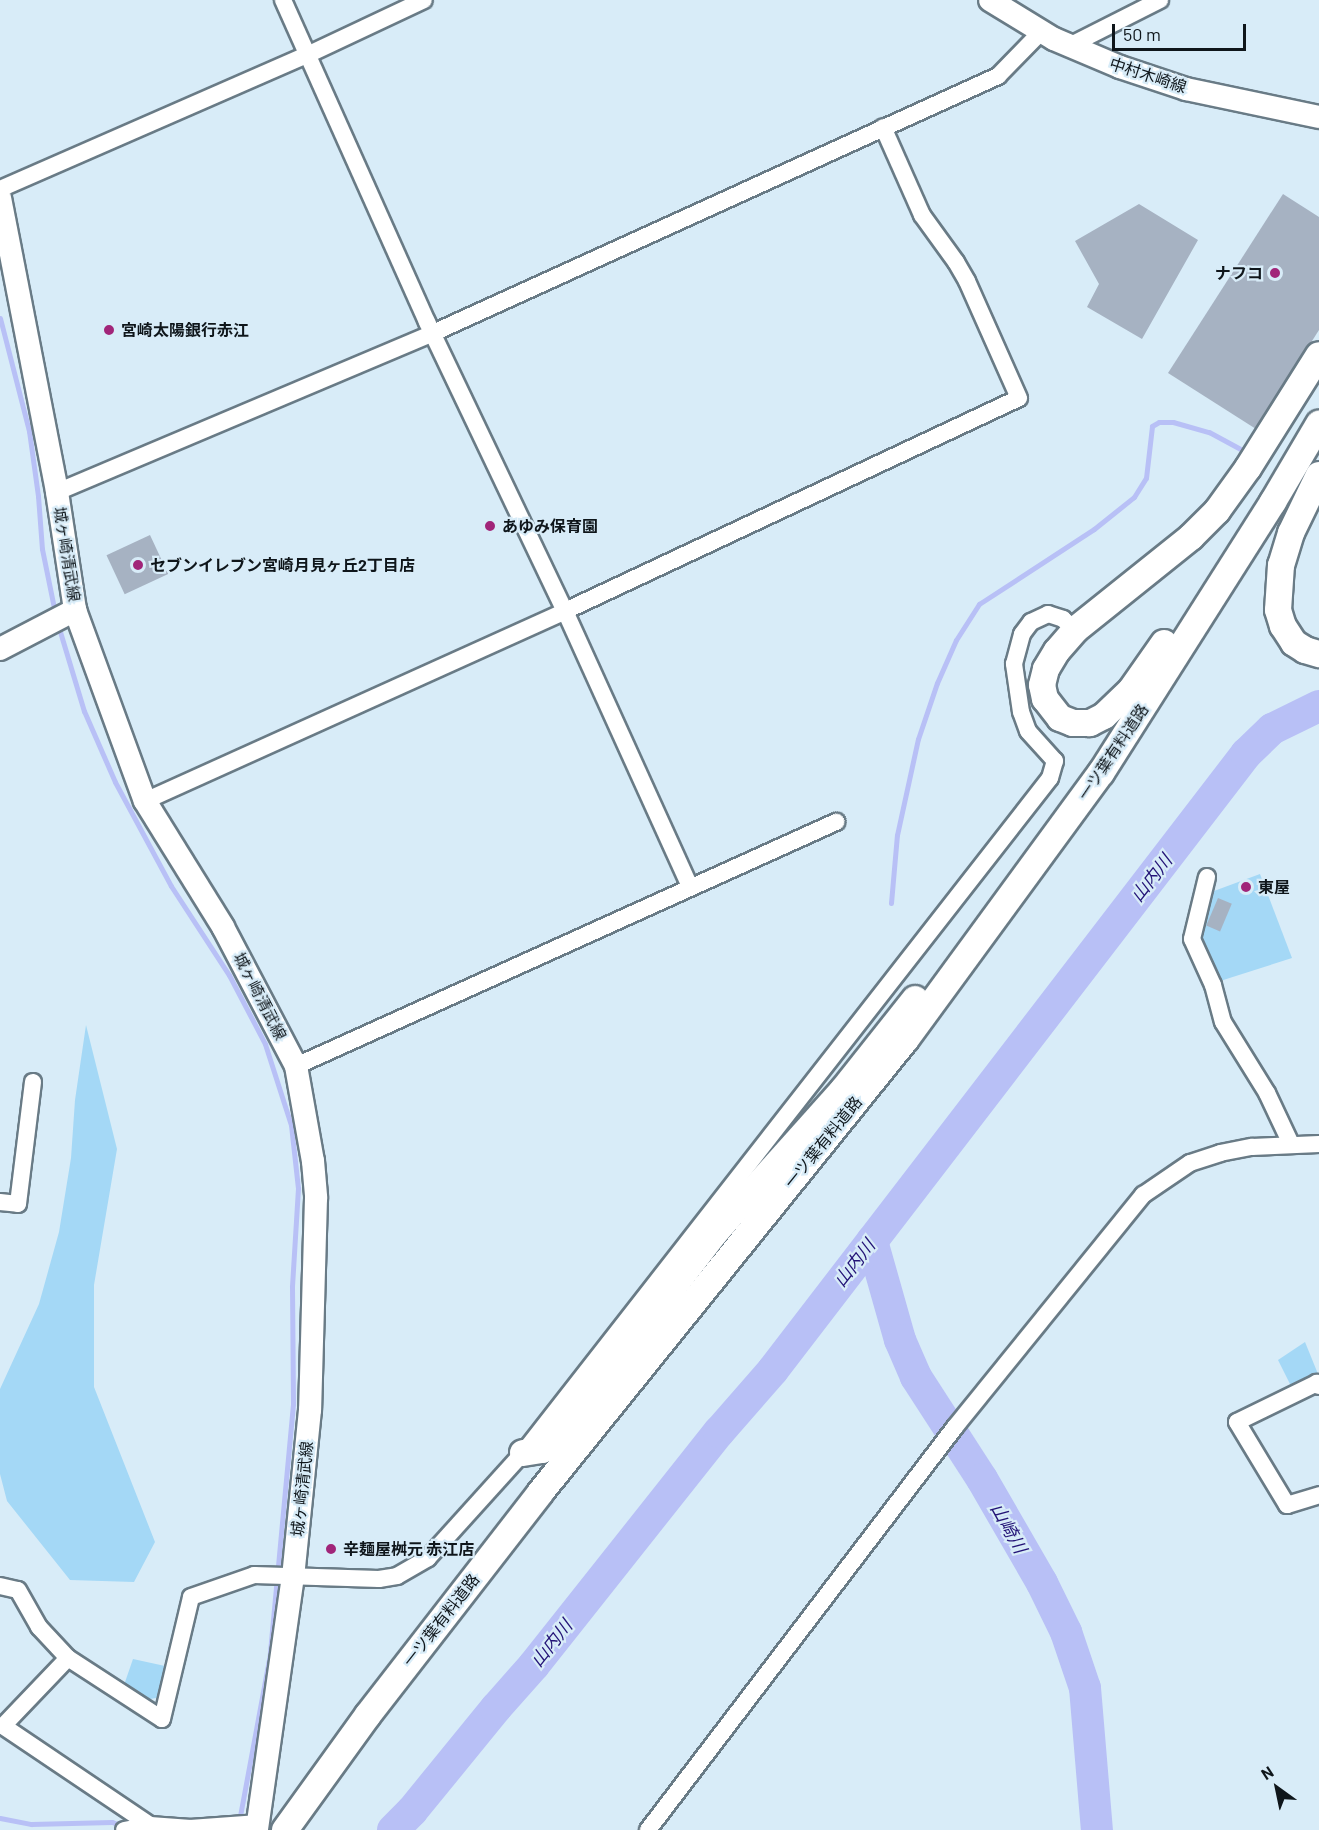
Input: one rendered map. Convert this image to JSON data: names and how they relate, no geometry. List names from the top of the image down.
{
  "streets": {
    "main road": ["中村木崎線", "城ヶ崎清武線", "一ツ葉有料道路"]
  },
  "water": ["山内川", "山崎川"],
  "places": [
    "ナフコ",
    "宮崎太陽銀行赤江",
    "あゆみ保育園",
    "セブンイレブン宮崎月見ヶ丘2丁目店",
    "東屋",
    "辛麺屋桝元 赤江店"
  ],
  "scale_bar": "50 m",
  "north": "top left"
}
